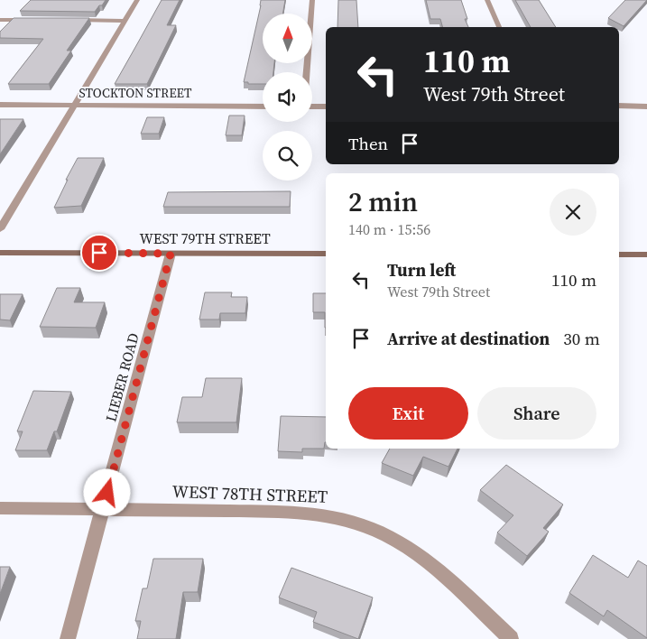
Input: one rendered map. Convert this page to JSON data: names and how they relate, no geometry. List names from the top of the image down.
{
  "streets": {
    "main road": ["WEST 79TH STREET"],
    "street": ["STOCKTON STREET", "LIEBER ROAD", "WEST 78TH STREET"]
  },
  "crossings": [
    ["WEST 79TH STREET", "LIEBER ROAD"],
    ["LIEBER ROAD", "WEST 78TH STREET"]
  ],
  "north": "top",
  "page": {
    "turn": ["110 m", "West 79th Street"],
    "then": "Then",
    "heading": ["2 min", "140 m · 15:56"],
    "list": [
      {
        "name": "Turn left",
        "note": "West 79th Street",
        "value": "110 m"
      },
      {
        "name": "Arrive at destination",
        "value": "30 m"
      }
    ],
    "buttons": ["Exit", "Share"]
  }
}
